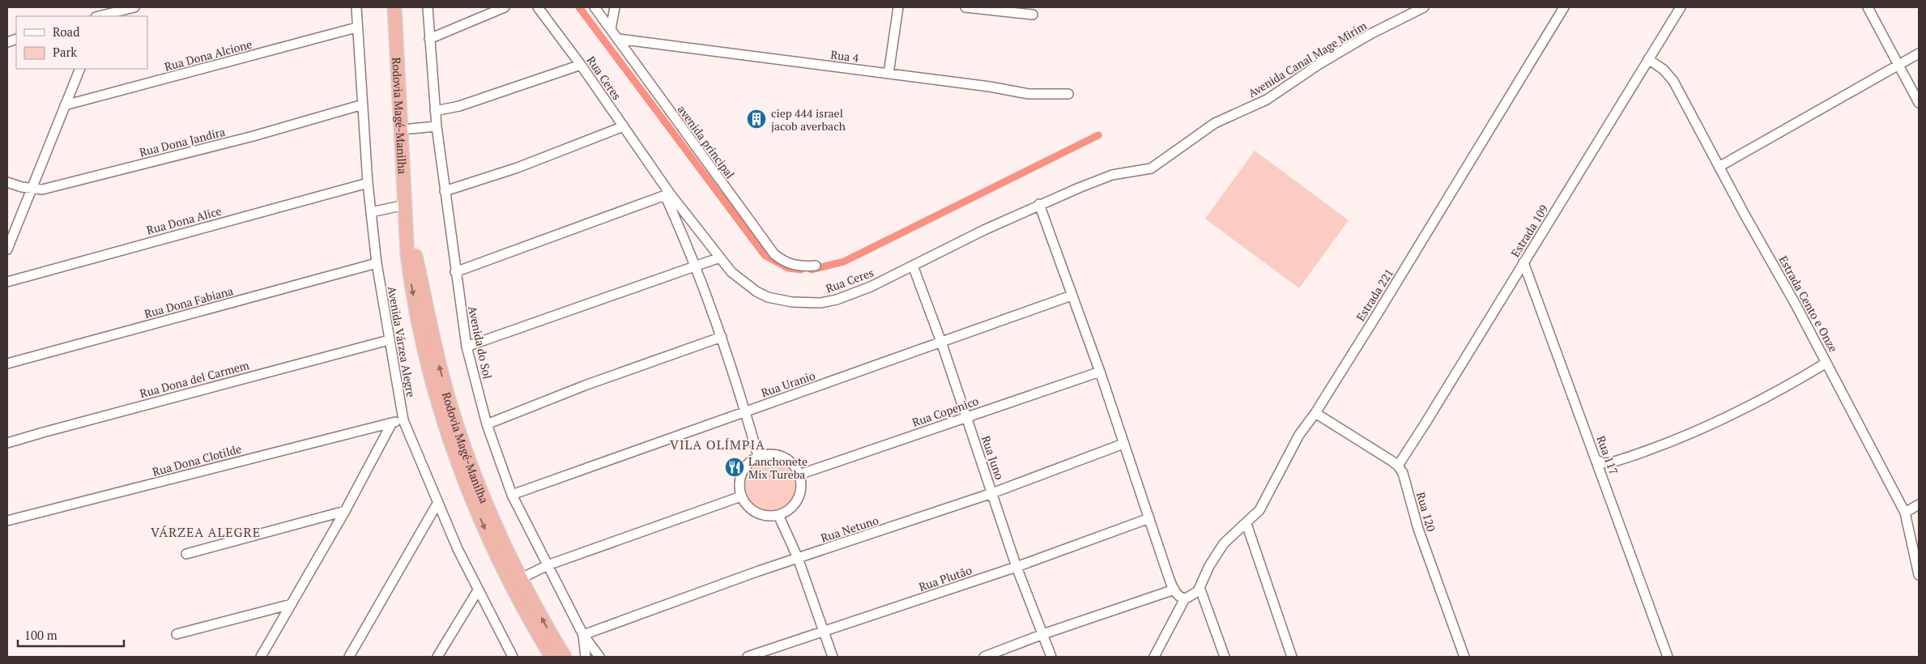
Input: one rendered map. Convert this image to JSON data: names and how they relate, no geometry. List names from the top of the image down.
{
  "streets": {
    "highway": ["Rodovia Magé-Manilha"],
    "street": [
      "Rua Dona Alcione",
      "Rua 4",
      "Avenida Canal Mage Mirim",
      "Rua Ceres",
      "Rua Dona Jandira",
      "avenida principal",
      "Rua Dona Alice",
      "Estrada 109",
      "Estrada 221",
      "Rua Dona Fabiana",
      "Estrada Cento e Onze",
      "Avenida Várzea Alegre",
      "Avenida do Sol",
      "Rua Dona del Carmem",
      "Rua Uranio",
      "Rua Copenico",
      "Rua 117",
      "Rua Juno",
      "Rua Dona Clotilde",
      "Rua 120",
      "Rua Netuno",
      "Rua Plutão"
    ]
  },
  "crossings": [
    ["Rua Dona Alcione", "Avenida Várzea Alegre"],
    ["Rua 4", "avenida principal"],
    ["Avenida Canal Mage Mirim", "Rua Ceres"],
    ["Rua Ceres", "Rua Juno"],
    ["Rua Dona Jandira", "Avenida Várzea Alegre"],
    ["Rua Dona Alice", "Avenida Várzea Alegre"],
    ["Estrada 109", "Estrada Cento e Onze"],
    ["Estrada 109", "Rua 117"],
    ["Estrada 109", "Rua 120"],
    ["Rua Dona Fabiana", "Avenida Várzea Alegre"],
    ["Avenida Várzea Alegre", "Rua Dona del Carmem"],
    ["Avenida Várzea Alegre", "Rua Dona Clotilde"],
    ["Avenida do Sol", "Rua Uranio"],
    ["Avenida do Sol", "Rua Netuno"],
    ["Rua Uranio", "Rua Juno"],
    ["Rua Copenico", "Rua Juno"],
    ["Rua Juno", "Rua Netuno"],
    ["Rua Juno", "Rua Plutão"]
  ],
  "districts": ["VILA OLÍMPIA", "VÁRZEA ALEGRE"],
  "places": {
    "building": ["ciep 444 israel jacob averbach"],
    "restaurant": ["Lanchonete Mix Tureba"]
  },
  "legend": ["Road", "Park"],
  "scale_bar": "100 m"
}
